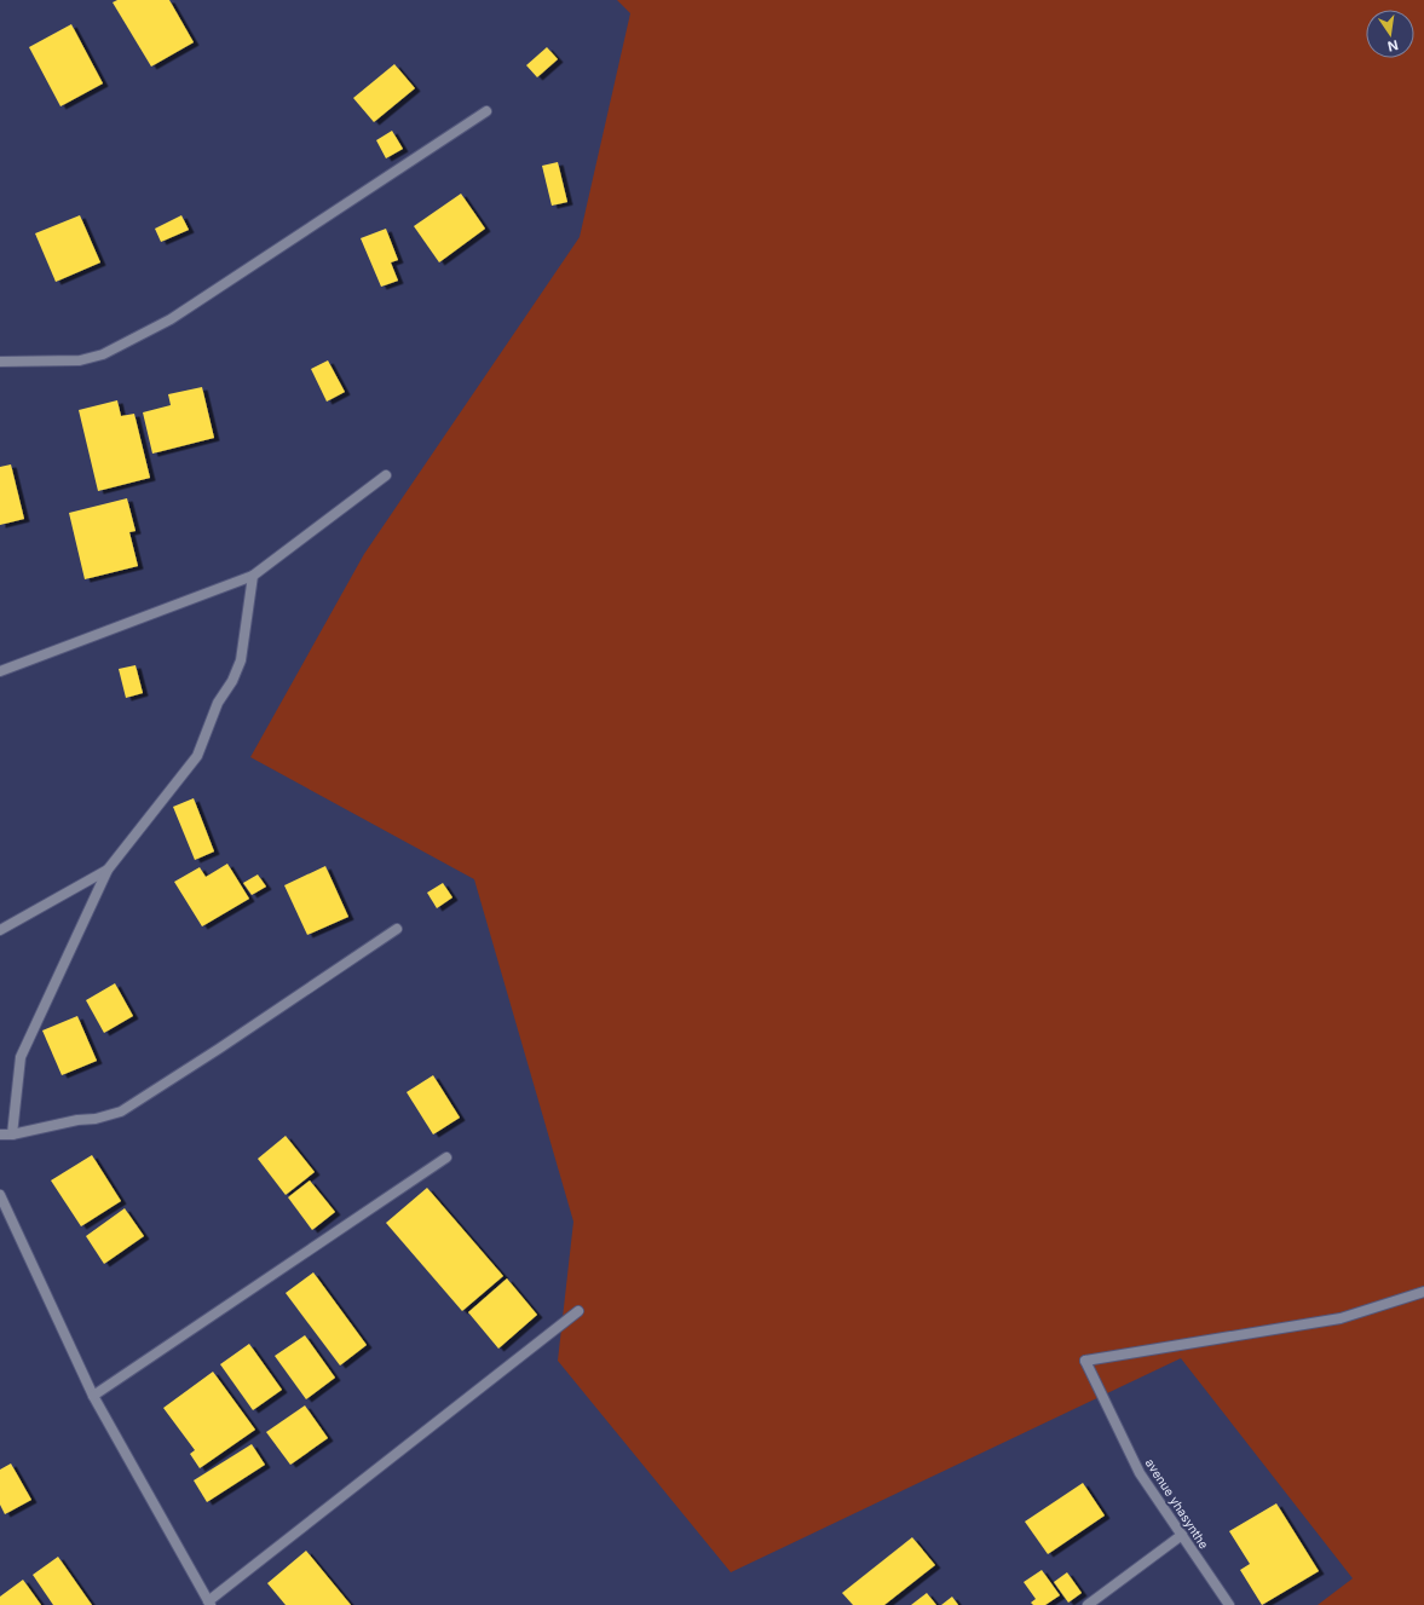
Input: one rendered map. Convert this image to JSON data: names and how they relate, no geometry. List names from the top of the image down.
{
  "streets": {
    "street": ["avenue yhasynthe"]
  },
  "north": "bottom"
}
